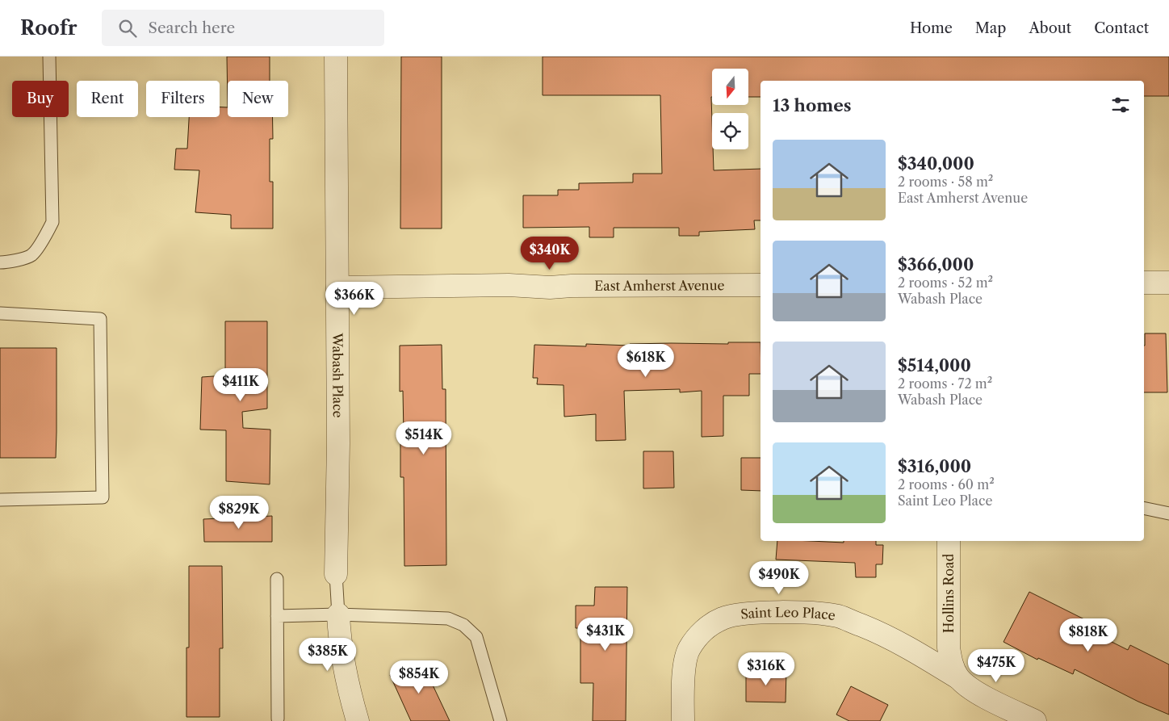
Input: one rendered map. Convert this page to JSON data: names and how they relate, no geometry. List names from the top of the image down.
{
  "streets": {
    "street": [
      "East Amherst Avenue",
      "Wabash Place",
      "Hollins Road",
      "Saint Leo Place"
    ]
  },
  "crossings": [
    ["East Amherst Avenue", "Wabash Place"],
    ["Hollins Road", "Saint Leo Place"]
  ],
  "north": "bottom",
  "page": {
    "header": "Roofr",
    "search": "Search here",
    "nav": [
      "Home",
      "Map",
      "About",
      "Contact"
    ],
    "chip": [
      "Buy",
      "Rent",
      "Filters",
      "New"
    ],
    "heading": "13 homes",
    "list": [
      {
        "name": "$340,000",
        "note": "2 rooms · 58 m² · East Amherst Avenue"
      },
      {
        "name": "$366,000",
        "note": "2 rooms · 52 m² · Wabash Place"
      },
      {
        "name": "$514,000",
        "note": "2 rooms · 72 m² · Wabash Place"
      },
      {
        "name": "$316,000",
        "note": "2 rooms · 60 m² · Saint Leo Place"
      }
    ],
    "price": [
      "$340K",
      "$366K",
      "$618K",
      "$411K",
      "$514K",
      "$829K",
      "$490K",
      "$431K",
      "$818K",
      "$385K",
      "$475K",
      "$316K",
      "$854K"
    ]
  }
}
